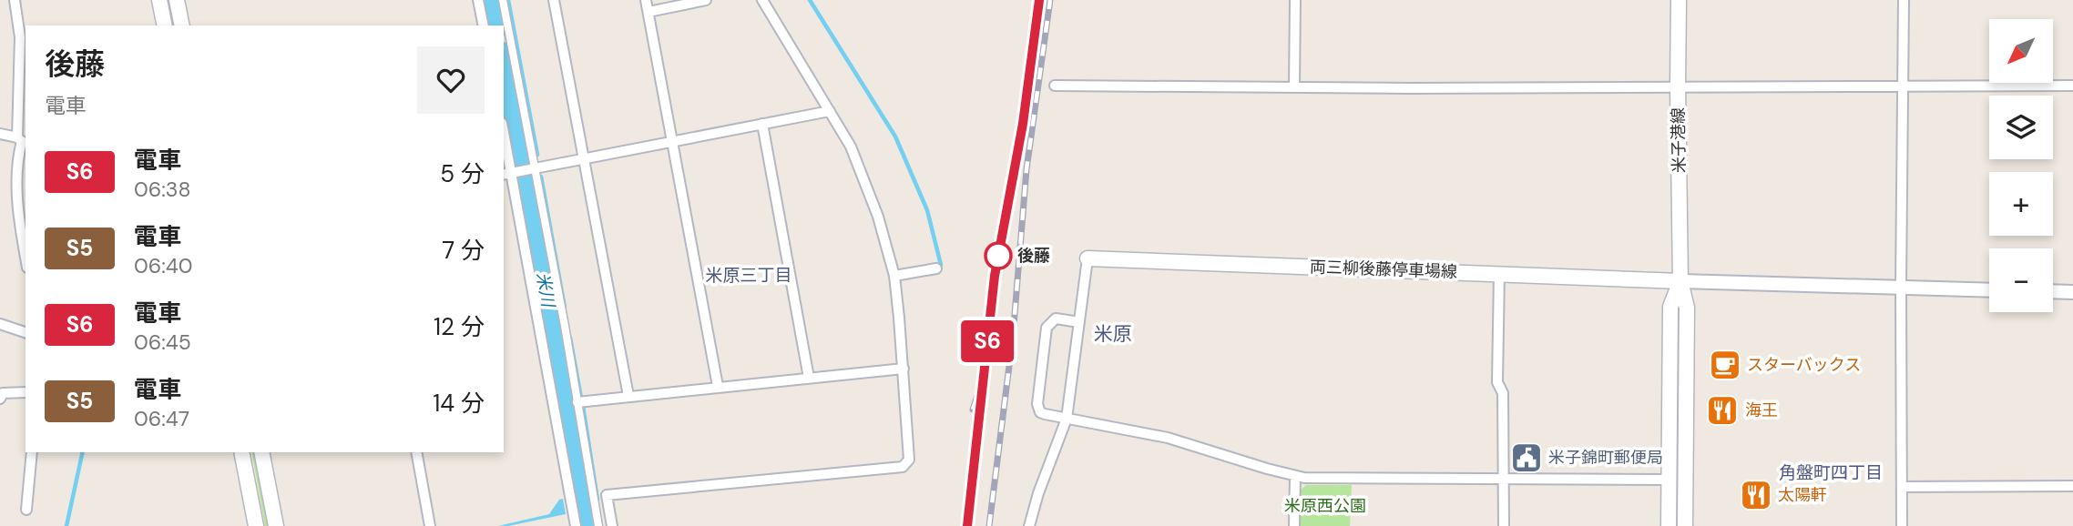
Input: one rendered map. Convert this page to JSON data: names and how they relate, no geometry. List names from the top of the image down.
{
  "streets": {
    "main road": ["米子港線", "両三柳後藤停車場線"]
  },
  "crossings": [
    ["米子港線", "両三柳後藤停車場線"]
  ],
  "districts": ["米原三丁目", "米原", "角盤町四丁目"],
  "water": ["米川"],
  "parks": ["米原西公園"],
  "places": {
    "other": ["後藤"],
    "cafe": ["スターバックス"],
    "restaurant": ["海王", "太陽軒"],
    "public building": ["米子錦町郵便局"]
  },
  "north": "bottom left",
  "page": {
    "on_map": "S6",
    "map_buttons": ["+", "−"],
    "heading": ["後藤", "電車"],
    "list": [
      {
        "mark": "S6",
        "name": "電車",
        "note": "06:38",
        "value": "5 分"
      },
      {
        "mark": "S5",
        "name": "電車",
        "note": "06:40",
        "value": "7 分"
      },
      {
        "mark": "S6",
        "name": "電車",
        "note": "06:45",
        "value": "12 分"
      },
      {
        "mark": "S5",
        "name": "電車",
        "note": "06:47",
        "value": "14 分"
      }
    ]
  }
}
